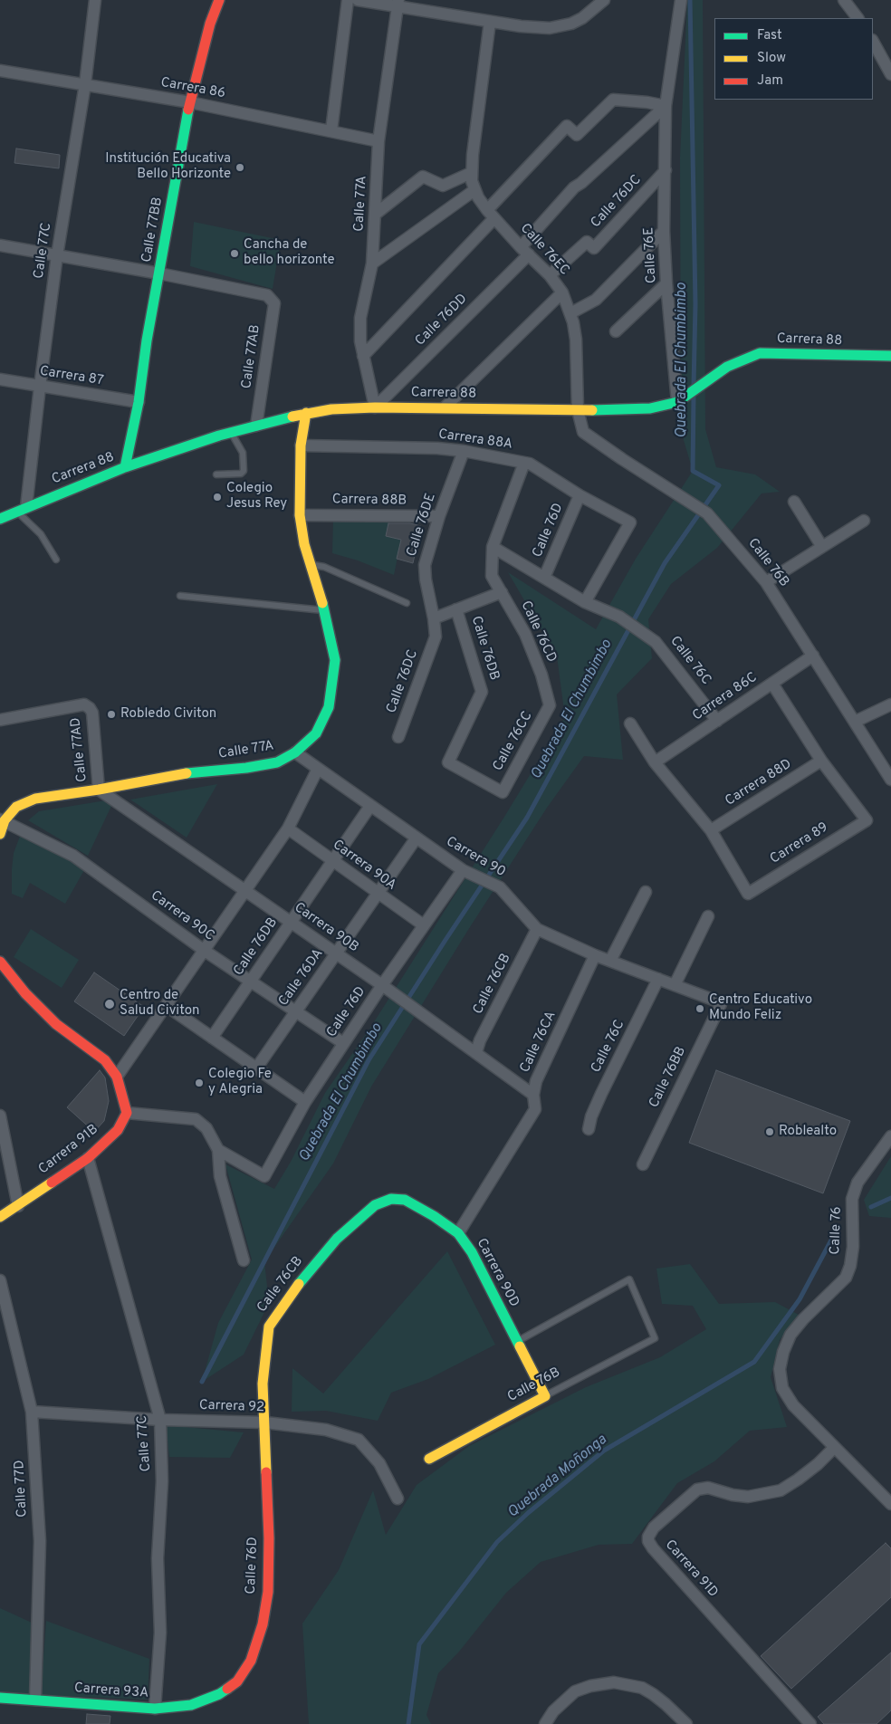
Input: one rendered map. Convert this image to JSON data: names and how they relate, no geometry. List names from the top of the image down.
{
  "streets": {
    "street": [
      "Carrera 86",
      "Calle 76DC",
      "Calle 77A",
      "Calle 77BB",
      "Calle 76EC",
      "Calle 77C",
      "Calle 76E",
      "Calle 76DD",
      "Carrera 88",
      "Calle 77AB",
      "Carrera 87",
      "Carrera 88A",
      "Carrera 88B",
      "Calle 76DE",
      "Calle 76D",
      "Calle 76B",
      "Calle 76CD",
      "Calle 76DB",
      "Calle 76C",
      "Carrera 86C",
      "Calle 76CC",
      "Calle 77AD",
      "Carrera 88D",
      "Carrera 89",
      "Carrera 90",
      "Carrera 90A",
      "Carrera 90C",
      "Carrera 90B",
      "Calle 76DA",
      "Calle 76CB",
      "Calle 76CA",
      "Calle 76BB",
      "Carrera 91B",
      "Calle 76",
      "Carrera 90D",
      "Carrera 92",
      "Calle 77D",
      "Carrera 91D",
      "Carrera 93A"
    ]
  },
  "crossings": [
    ["Carrera 86", "Calle 77A"],
    ["Carrera 86", "Calle 77BB"],
    ["Carrera 86", "Calle 77C"],
    ["Calle 76DC", "Calle 76EC"],
    ["Calle 76DC", "Calle 76E"],
    ["Calle 76DC", "Calle 76DE"],
    ["Calle 77A", "Calle 76DD"],
    ["Calle 77A", "Carrera 88"],
    ["Calle 77A", "Carrera 88A"],
    ["Calle 77A", "Carrera 88B"],
    ["Calle 77A", "Calle 77AD"],
    ["Calle 77A", "Carrera 90"],
    ["Calle 77A", "Carrera 90C"],
    ["Calle 77A", "Carrera 90B"],
    ["Calle 77BB", "Carrera 88"],
    ["Calle 77BB", "Calle 77AB"],
    ["Calle 77BB", "Carrera 87"],
    ["Calle 76EC", "Calle 76DD"],
    ["Calle 76EC", "Carrera 88"],
    ["Calle 76EC", "Calle 76B"],
    ["Calle 77C", "Carrera 88"],
    ["Calle 77C", "Carrera 87"],
    ["Calle 77C", "Carrera 91B"],
    ["Calle 77C", "Carrera 92"],
    ["Calle 77C", "Carrera 93A"],
    ["Calle 76E", "Calle 76DD"],
    ["Calle 76E", "Carrera 88"],
    ["Calle 76DD", "Carrera 88"],
    ["Carrera 88", "Calle 77AB"],
    ["Carrera 88", "Calle 76B"],
    ["Carrera 88A", "Calle 76DE"],
    ["Carrera 88A", "Calle 76D"],
    ["Carrera 88A", "Calle 76C"],
    ["Carrera 88B", "Calle 76DE"],
    ["Calle 76D", "Carrera 90"],
    ["Calle 76D", "Carrera 90A"],
    ["Calle 76D", "Carrera 90C"],
    ["Calle 76D", "Carrera 90B"],
    ["Calle 76D", "Calle 76CB"],
    ["Calle 76D", "Carrera 92"],
    ["Calle 76D", "Carrera 93A"],
    ["Calle 76B", "Carrera 86C"],
    ["Calle 76B", "Carrera 90D"],
    ["Calle 76CD", "Calle 76CC"],
    ["Calle 76DB", "Calle 76CC"],
    ["Calle 76DB", "Carrera 90"],
    ["Calle 76DB", "Carrera 90A"],
    ["Calle 76DB", "Carrera 90C"],
    ["Calle 76DB", "Carrera 90B"],
    ["Calle 76C", "Carrera 86C"],
    ["Calle 76C", "Carrera 90"],
    ["Calle 77AD", "Carrera 90B"],
    ["Carrera 88D", "Carrera 89"],
    ["Carrera 90", "Calle 76DA"],
    ["Carrera 90", "Calle 76CB"],
    ["Carrera 90", "Calle 76CA"],
    ["Carrera 90", "Calle 76BB"],
    ["Carrera 90A", "Calle 76DA"],
    ["Carrera 90C", "Calle 76DA"],
    ["Carrera 90B", "Calle 76DA"],
    ["Carrera 90B", "Calle 76CB"],
    ["Carrera 90B", "Calle 76CA"],
    ["Calle 76CB", "Carrera 90D"],
    ["Calle 76CB", "Carrera 92"],
    ["Calle 76CA", "Carrera 90D"],
    ["Calle 76", "Carrera 91D"],
    ["Carrera 92", "Calle 77D"],
    ["Calle 77D", "Carrera 93A"]
  ],
  "water": ["Quebrada El Chumbimbo", "Quebrada Moñonga"],
  "places": [
    "Institución Educativa Bello Horizonte",
    "Cancha de bello horizonte",
    "Colegio Jesus Rey",
    "Robledo Civiton",
    "Centro de Salud Civiton",
    "Centro Educativo Mundo Feliz",
    "Colegio Fe y Alegria",
    "Roblealto"
  ],
  "legend": ["Fast", "Slow", "Jam"]
}
